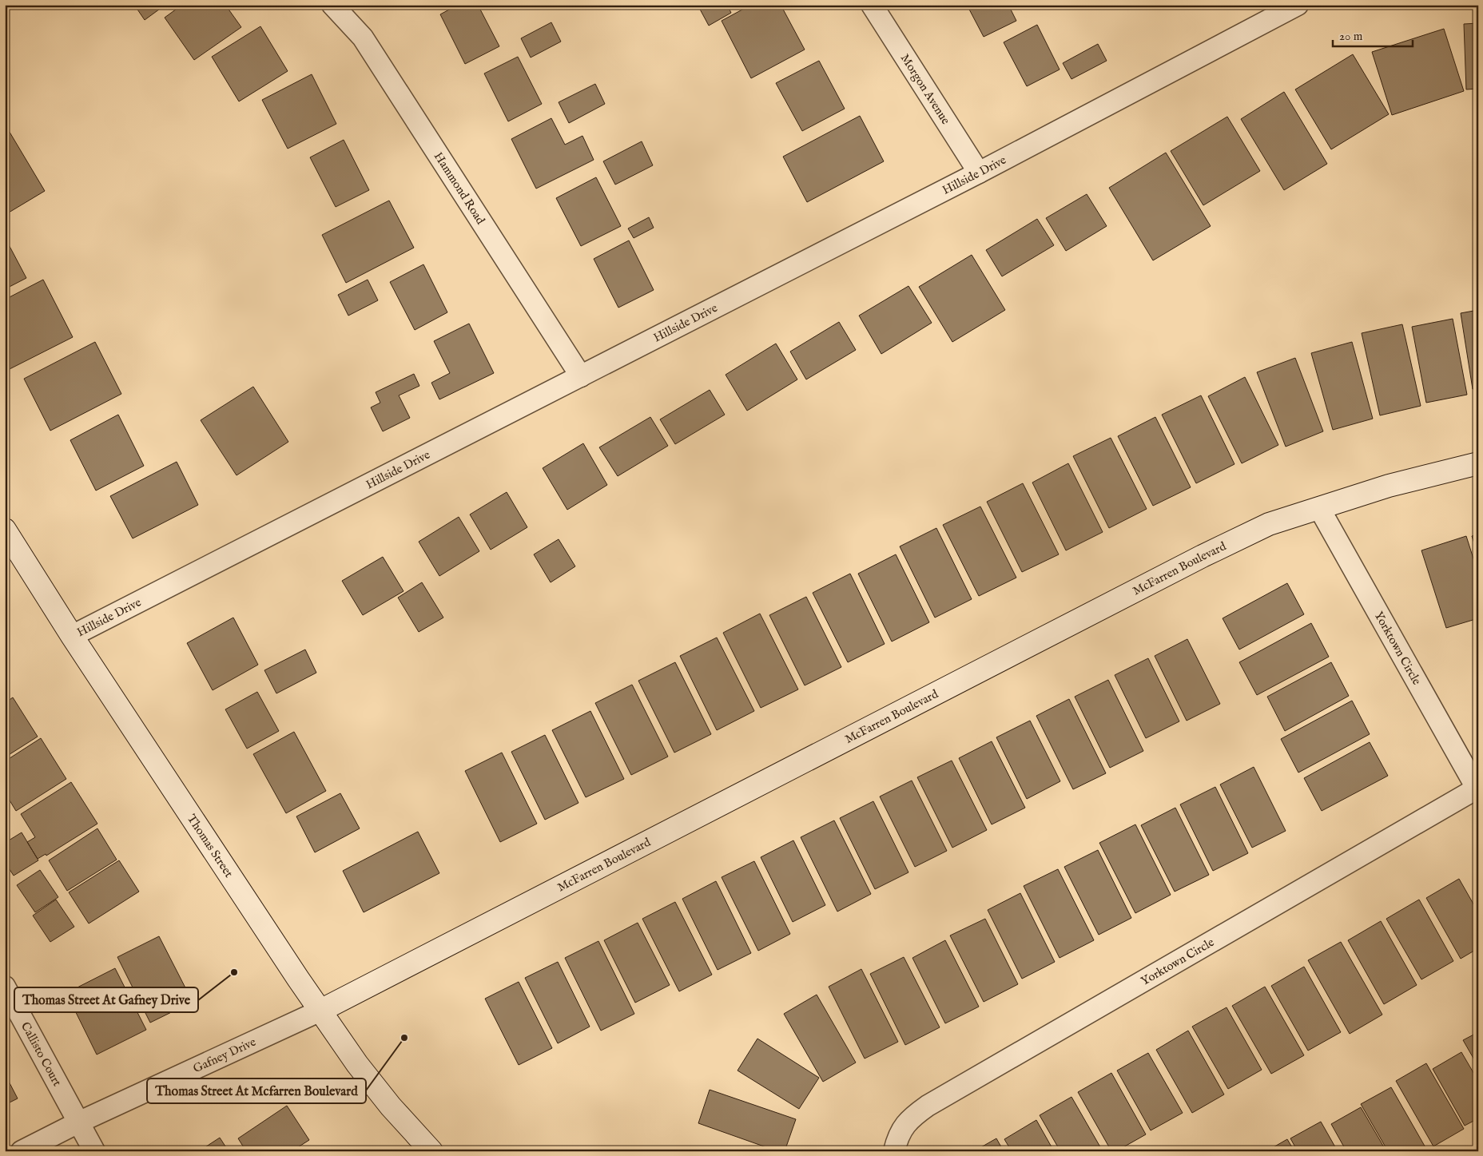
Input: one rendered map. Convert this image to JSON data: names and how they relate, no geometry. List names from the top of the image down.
{
  "streets": {
    "street": [
      "Morgon Avenue",
      "Hillside Drive",
      "Hammond Road",
      "McFarren Boulevard",
      "Yorktown Circle",
      "Thomas Street",
      "Callisto Court",
      "Gafney Drive"
    ]
  },
  "crossings": [
    ["Morgon Avenue", "Hillside Drive"],
    ["Hillside Drive", "Hammond Road"],
    ["Hillside Drive", "Thomas Street"],
    ["McFarren Boulevard", "Yorktown Circle"],
    ["McFarren Boulevard", "Thomas Street"],
    ["McFarren Boulevard", "Gafney Drive"],
    ["Thomas Street", "Gafney Drive"],
    ["Callisto Court", "Gafney Drive"]
  ],
  "places": ["Thomas Street At Gafney Drive", "Thomas Street At Mcfarren Boulevard"],
  "scale_bar": "20 m"
}
